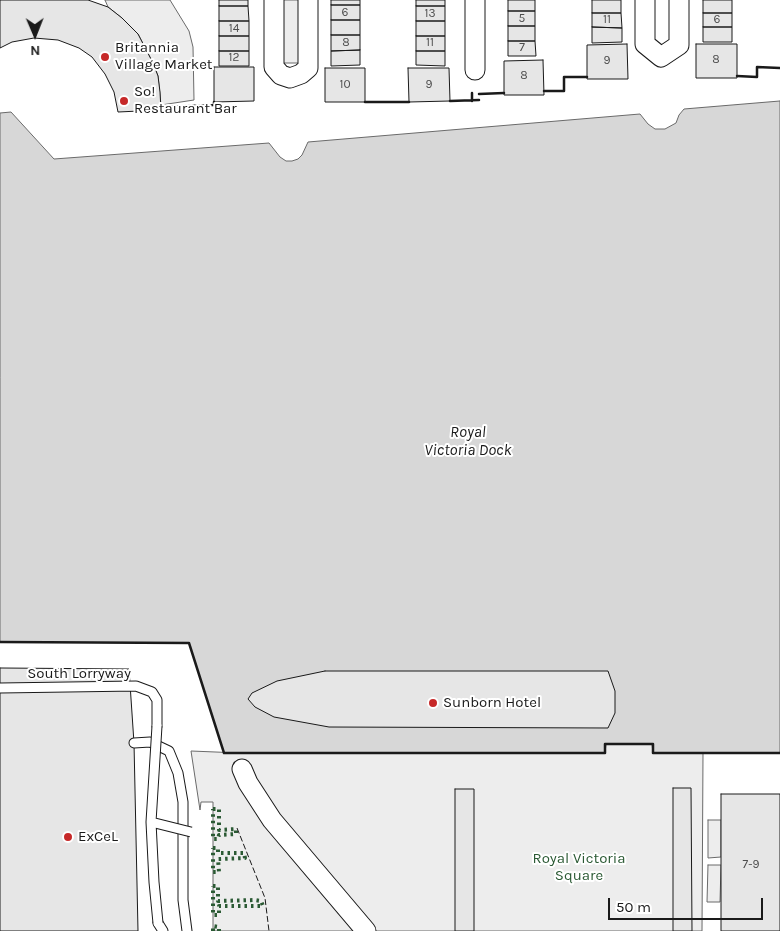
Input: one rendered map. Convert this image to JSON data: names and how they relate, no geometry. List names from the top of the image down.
{
  "streets": {
    "lane": ["South Lorryway"]
  },
  "water": ["Royal Victoria Dock"],
  "parks": ["Royal Victoria Square"],
  "places": [
    "Britannia Village Market",
    "So! Restaurant Bar",
    "Sunborn Hotel",
    "ExCeL"
  ],
  "house_numbers": [
    "6",
    "13",
    "5",
    "11",
    "6",
    "14",
    "8",
    "11",
    "7",
    "12",
    "8",
    "9",
    "8",
    "10",
    "9",
    "7-9"
  ],
  "scale_bar": "50 m",
  "north": "bottom"
}
